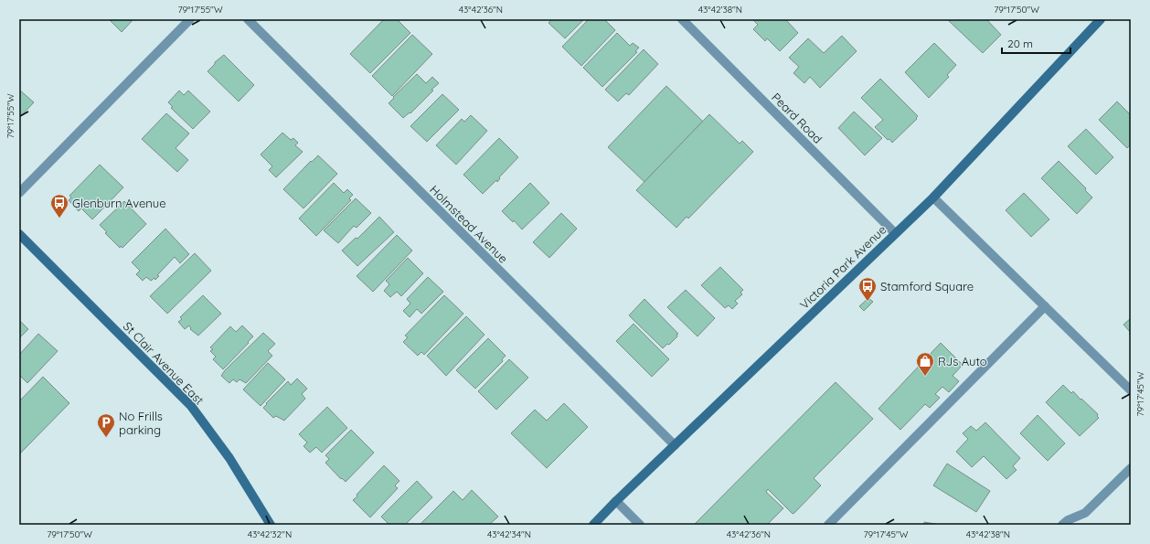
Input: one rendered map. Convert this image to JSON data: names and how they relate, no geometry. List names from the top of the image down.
{
  "streets": {
    "main road": ["Victoria Park Avenue", "St Clair Avenue East"],
    "street": ["Peard Road", "Holmstead Avenue"]
  },
  "crossings": [
    ["Peard Road", "Victoria Park Avenue"],
    ["Holmstead Avenue", "Victoria Park Avenue"]
  ],
  "places": {
    "bus stop": ["Glenburn Avenue", "Stamford Square"],
    "shop": ["RJs Auto"],
    "parking": ["No Frills parking"]
  },
  "scale_bar": "20 m",
  "coordinates": [
    "79°17'55\"W",
    "43°42'36\"N",
    "43°42'38\"N",
    "79°17'50\"W",
    "79°17'45\"W",
    "43°42'32\"N",
    "43°42'34\"N"
  ]
}
